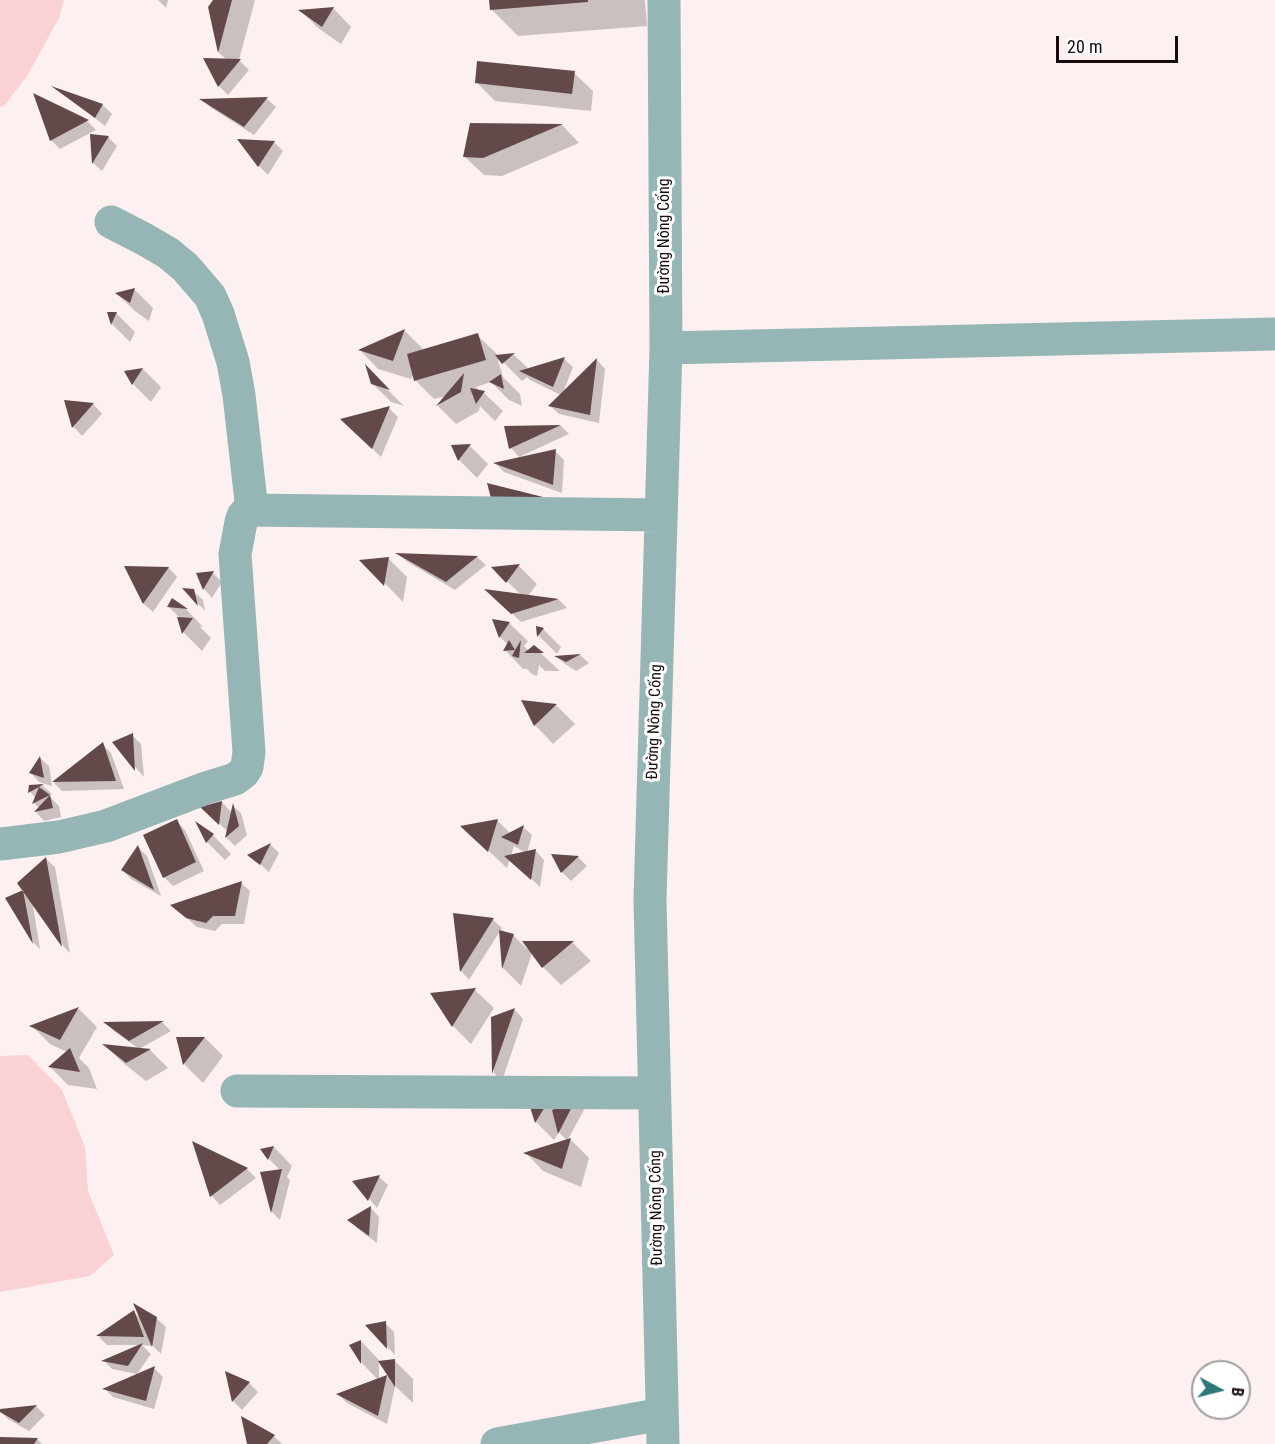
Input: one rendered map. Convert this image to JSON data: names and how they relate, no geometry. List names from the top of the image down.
{
  "streets": {
    "street": ["Đường Nông Cống"]
  },
  "scale_bar": "20 m",
  "north": "right"
}
